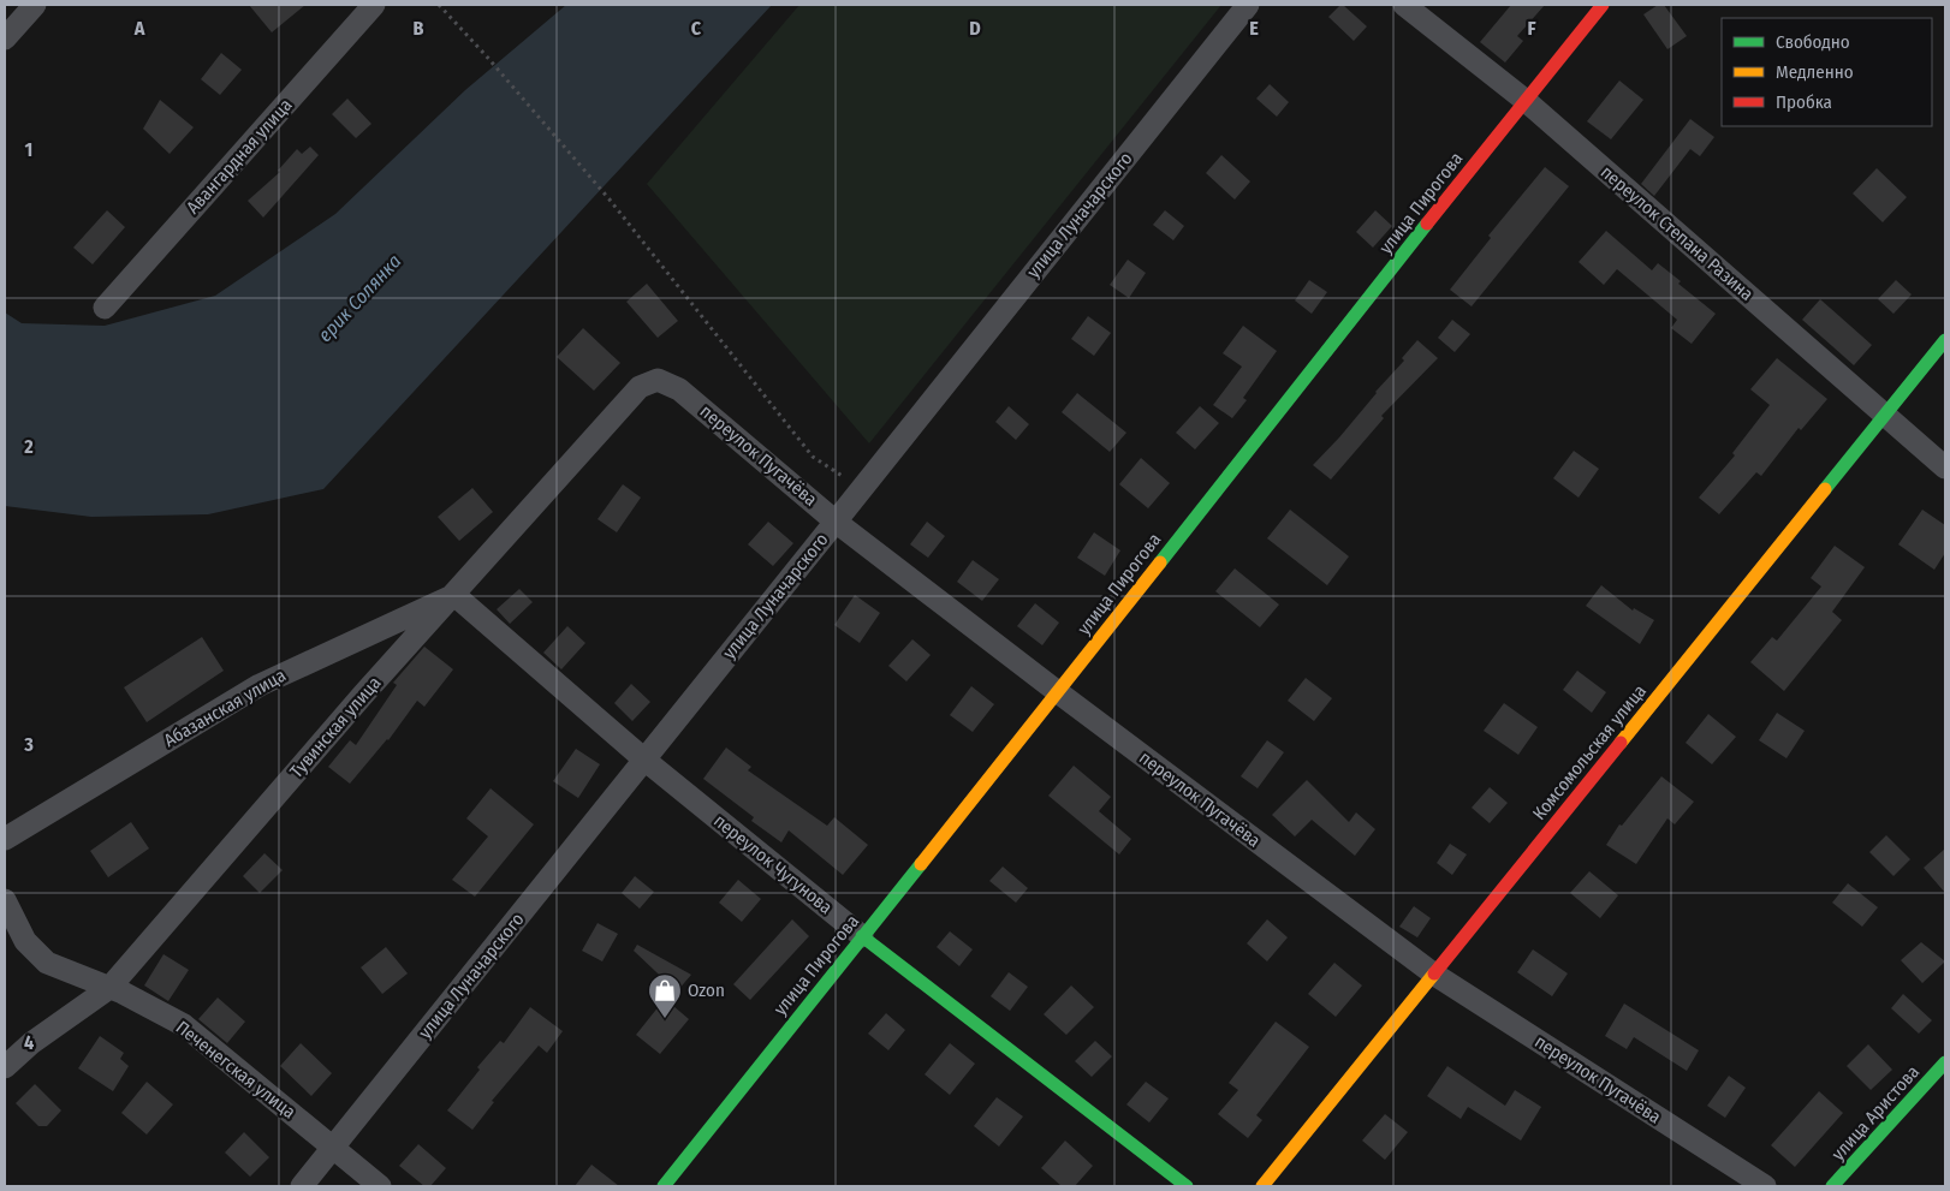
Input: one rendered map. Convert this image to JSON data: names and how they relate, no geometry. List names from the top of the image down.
{
  "streets": {
    "main road": [
      "улица Пирогова",
      "Комсомольская улица",
      "переулок Чугунова",
      "улица Аристова"
    ],
    "street": [
      "Авангардная улица",
      "улица Луначарского",
      "переулок Степана Разина",
      "переулок Пугачёва",
      "Абазанская улица",
      "Тувинская улица",
      "Печенегская улица"
    ]
  },
  "crossings": [
    ["улица Пирогова", "переулок Степана Разина"],
    ["улица Пирогова", "переулок Пугачёва"],
    ["улица Пирогова", "переулок Чугунова"],
    ["улица Луначарского", "переулок Пугачёва"],
    ["улица Луначарского", "переулок Чугунова"],
    ["улица Луначарского", "Печенегская улица"],
    ["переулок Степана Разина", "Комсомольская улица"],
    ["переулок Пугачёва", "Тувинская улица"],
    ["переулок Пугачёва", "Комсомольская улица"],
    ["Абазанская улица", "Тувинская улица"],
    ["Абазанская улица", "переулок Чугунова"],
    ["Тувинская улица", "переулок Чугунова"],
    ["Тувинская улица", "Печенегская улица"]
  ],
  "water": ["ерик Солянка"],
  "places": {
    "shop": ["Ozon"]
  },
  "legend": ["Свободно", "Медленно", "Пробка"],
  "grid": {
    "columns": [
      "A",
      "B",
      "C",
      "D",
      "E",
      "F"
    ],
    "rows": [
      "1",
      "2",
      "3",
      "4"
    ]
  }
}
